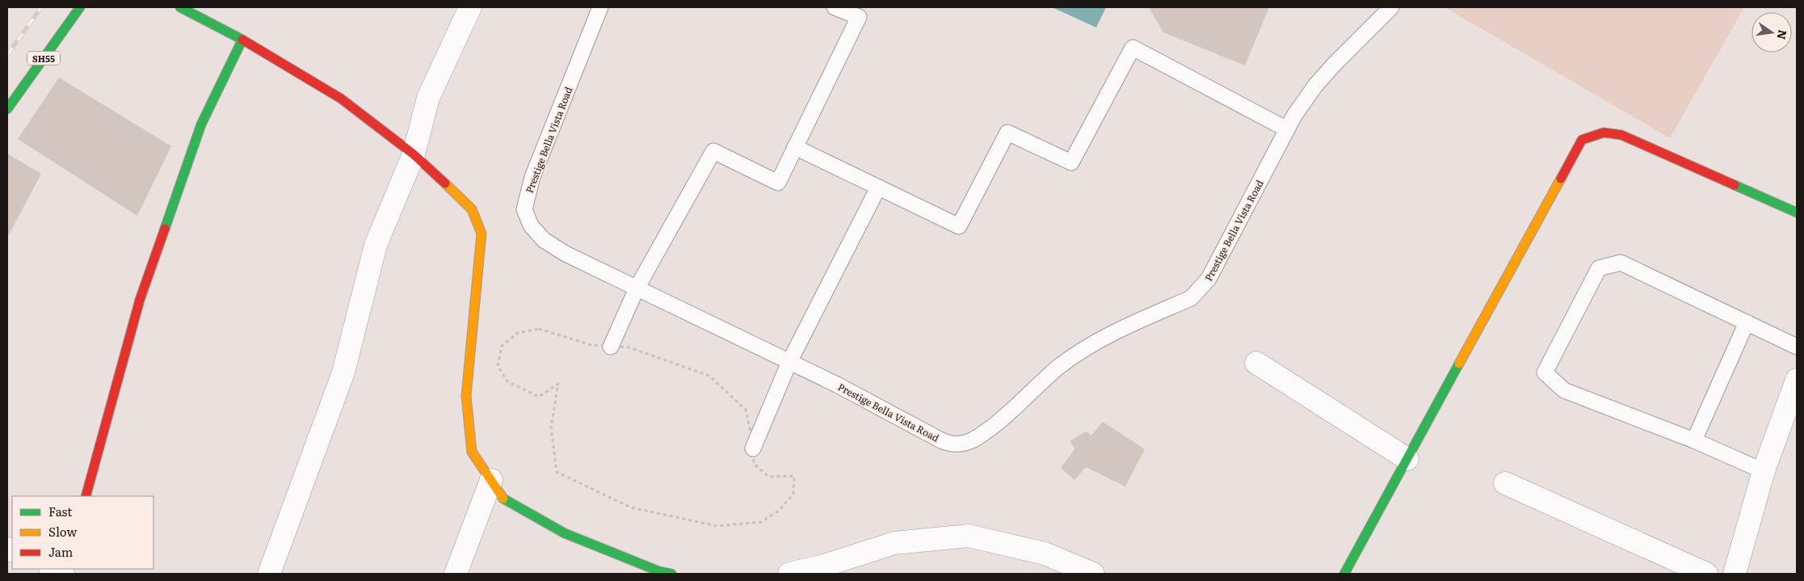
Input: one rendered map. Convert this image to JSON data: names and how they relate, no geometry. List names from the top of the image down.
{
  "streets": {
    "street": ["SH55"],
    "lane": ["Prestige Bella Vista Road"]
  },
  "legend": ["Fast", "Slow", "Jam"],
  "north": "right"
}
